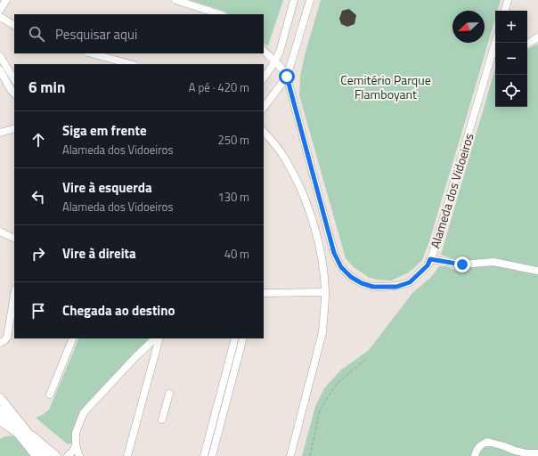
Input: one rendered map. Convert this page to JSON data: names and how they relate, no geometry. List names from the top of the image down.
{
  "streets": {
    "street": ["Alameda dos Vidoeiros"]
  },
  "parks": ["Cemitério Parque Flamboyant"],
  "north": "bottom left",
  "page": {
    "map_buttons": ["+", "−"],
    "search": "Pesquisar aqui",
    "heading": ["6 min", "A pé · 420 m"],
    "list": [
      ["Siga em frente", "Alameda dos Vidoeiros", "250 m"],
      ["Vire à esquerda", "Alameda dos Vidoeiros", "130 m"],
      ["Vire à direita", "40 m"],
      "Chegada ao destino"
    ]
  }
}
